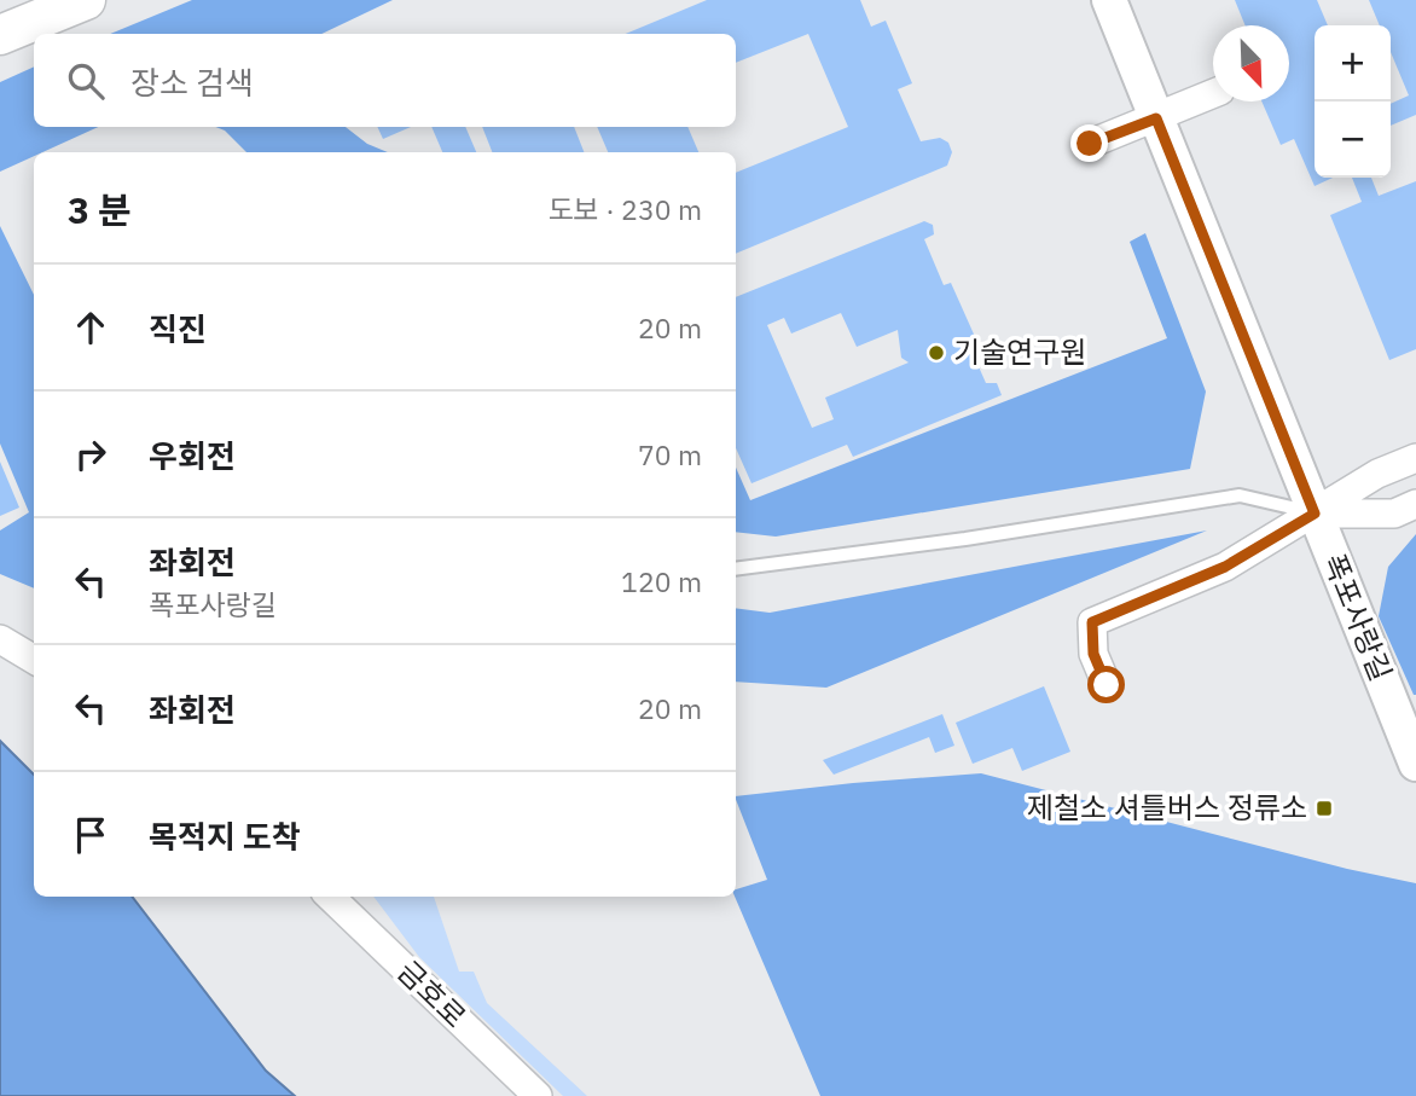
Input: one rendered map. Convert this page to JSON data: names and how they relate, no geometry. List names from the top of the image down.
{
  "streets": {
    "street": ["폭포사랑길", "금호로"]
  },
  "places": {
    "other": ["기술연구원"],
    "transit": ["제철소 셔틀버스 정류소"]
  },
  "north": "bottom right",
  "page": {
    "map_buttons": ["+", "−"],
    "search": "장소 검색",
    "heading": ["3 분", "도보 · 230 m"],
    "list": [
      ["직진", "20 m"],
      ["우회전", "70 m"],
      ["좌회전", "폭포사랑길", "120 m"],
      ["좌회전", "20 m"],
      "목적지 도착"
    ]
  }
}
